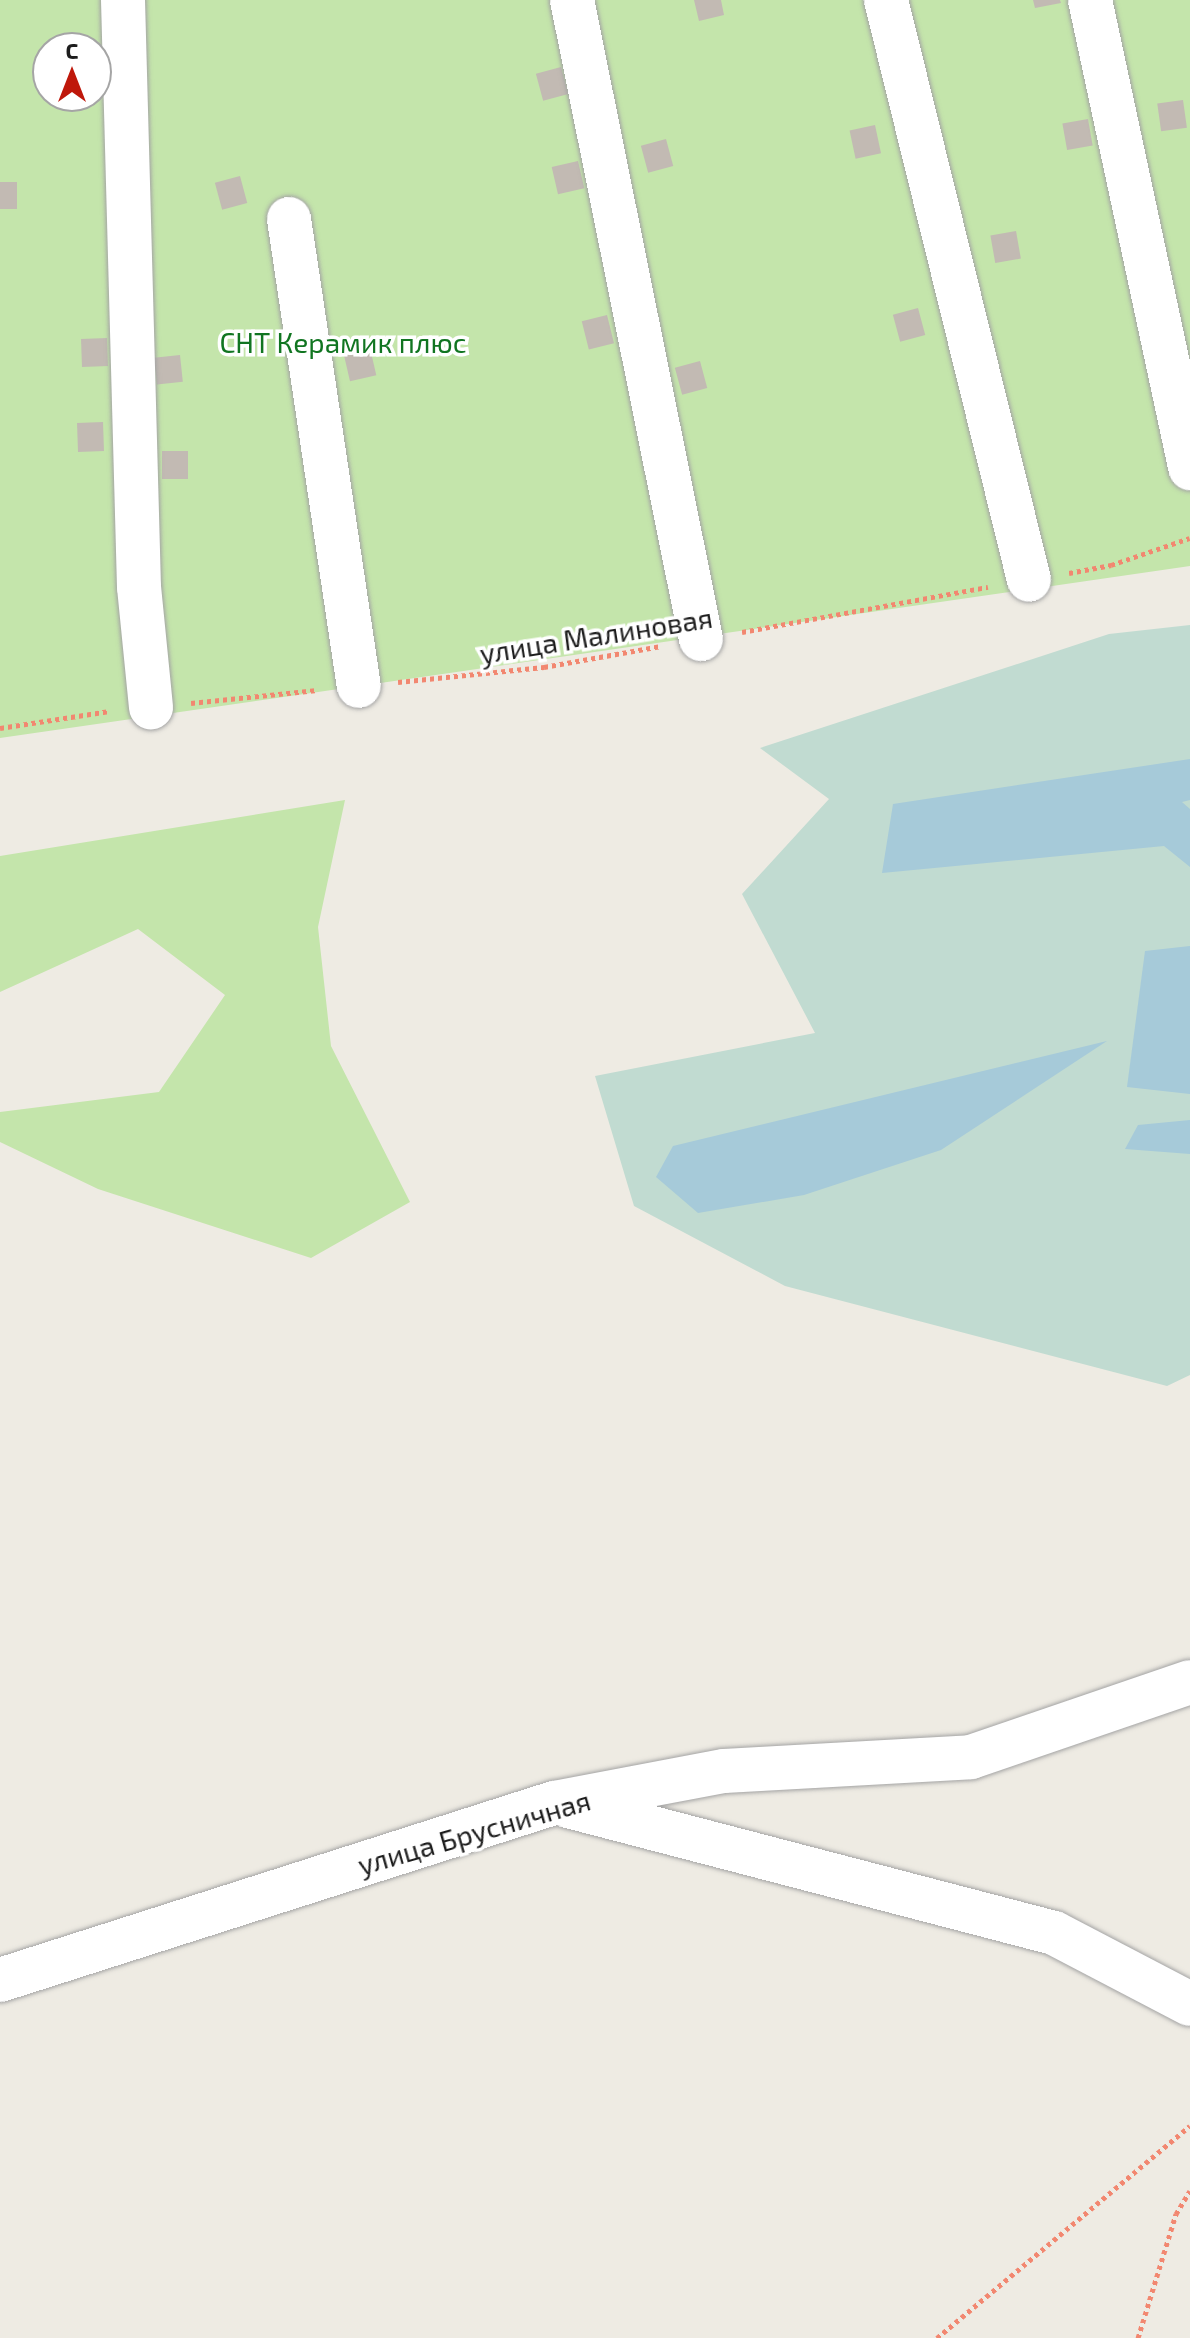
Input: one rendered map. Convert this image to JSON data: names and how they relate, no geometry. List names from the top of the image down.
{
  "streets": {
    "street": ["улица Брусничная"],
    "path": ["улица Малиновая"]
  },
  "parks": ["СНТ Керамик плюс"],
  "north": "top"
}
